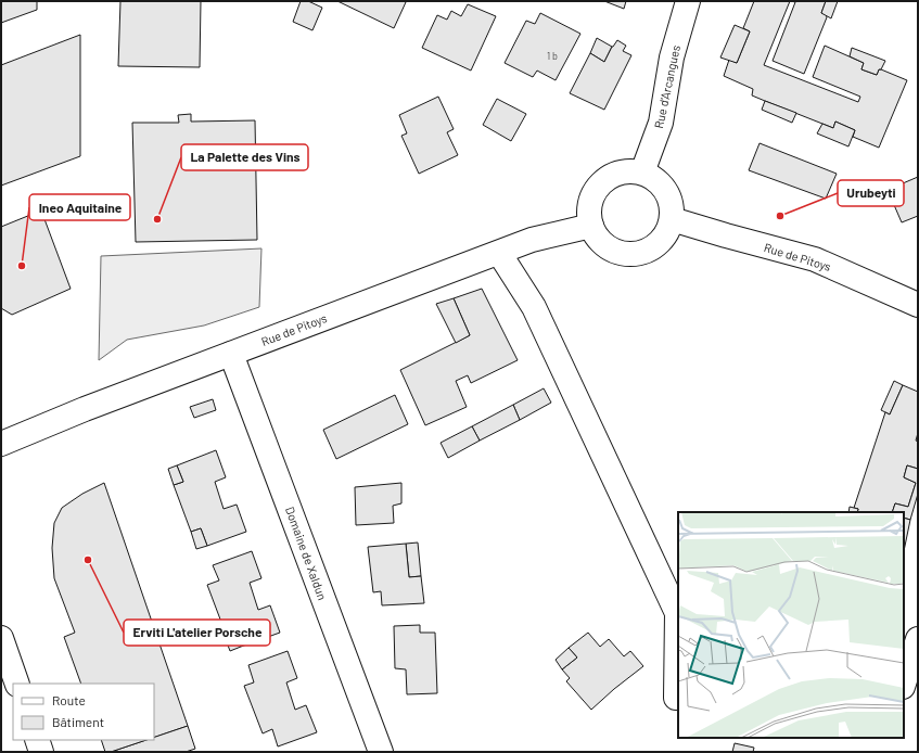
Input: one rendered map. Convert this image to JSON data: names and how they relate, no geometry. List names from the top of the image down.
{
  "streets": {
    "street": ["Rue d'Arcangues", "Rue de Pitoys", "Domaine de Xaldun"]
  },
  "crossings": [
    ["Rue d'Arcangues", "Rue de Pitoys"],
    ["Rue de Pitoys", "Domaine de Xaldun"]
  ],
  "places": [
    "Urubeyti",
    "La Palette des Vins",
    "Ineo Aquitaine",
    "Erviti L'atelier Porsche"
  ],
  "house_numbers": ["1 b"],
  "legend": ["Route", "Bâtiment"]
}
